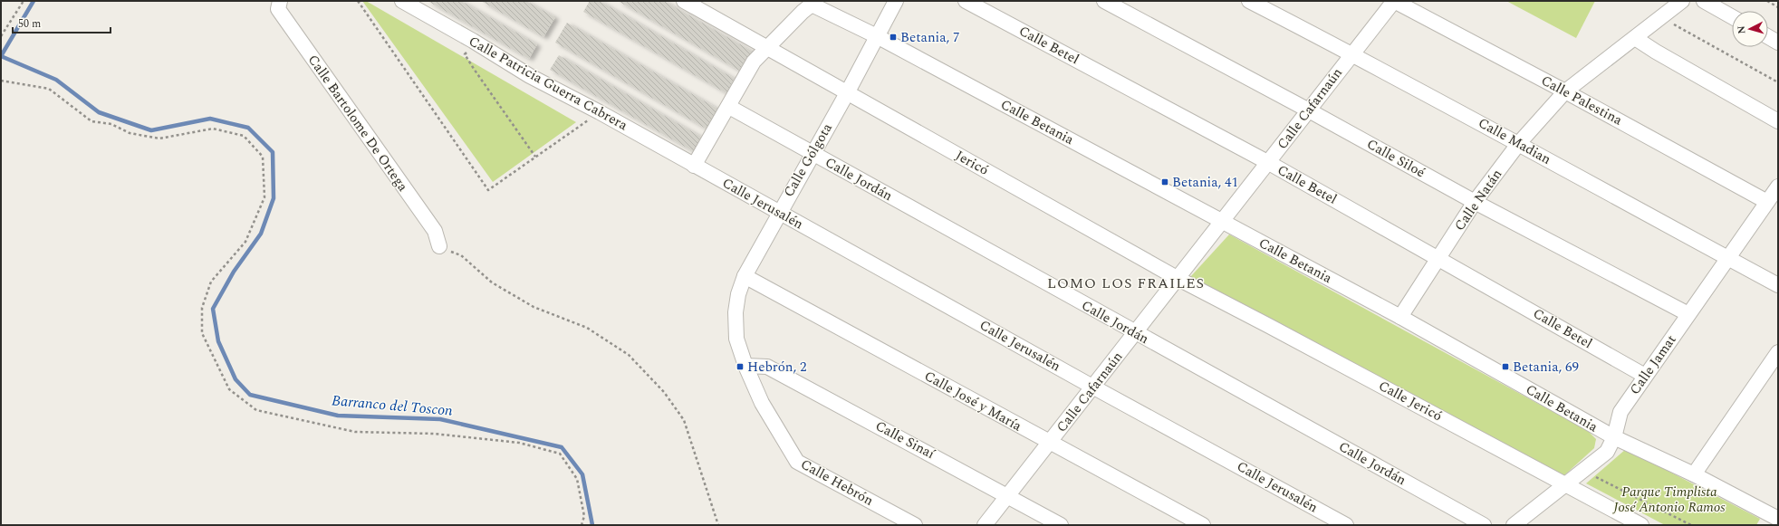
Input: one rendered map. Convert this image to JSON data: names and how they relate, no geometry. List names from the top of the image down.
{
  "streets": {
    "street": [
      "Calle Betel",
      "Calle Patricia Guerra Cabrera",
      "Calle Palestina",
      "Calle Cafarnaún",
      "Calle Betania",
      "Calle Bartolome De Ortega",
      "Calle Madian",
      "Calle Siloé",
      "Calle Gólgota",
      "Jericó",
      "Calle Jordán",
      "Calle Natán",
      "Calle Jerusalén",
      "Calle Jamat",
      "Calle José y María",
      "Calle Jericó",
      "Calle Sinaí",
      "Calle Hebrón"
    ]
  },
  "crossings": [
    ["Calle Betel", "Calle Cafarnaún"],
    ["Calle Betel", "Calle Natán"],
    ["Calle Betel", "Calle Jamat"],
    ["Calle Patricia Guerra Cabrera", "Calle Jerusalén"],
    ["Calle Palestina", "Calle Cafarnaún"],
    ["Calle Palestina", "Calle Natán"],
    ["Calle Palestina", "Calle Jamat"],
    ["Calle Cafarnaún", "Calle Betania"],
    ["Calle Cafarnaún", "Calle Madian"],
    ["Calle Cafarnaún", "Calle Siloé"],
    ["Calle Cafarnaún", "Jericó"],
    ["Calle Cafarnaún", "Calle Jordán"],
    ["Calle Cafarnaún", "Calle Jerusalén"],
    ["Calle Cafarnaún", "Calle José y María"],
    ["Calle Cafarnaún", "Calle Jericó"],
    ["Calle Cafarnaún", "Calle Sinaí"],
    ["Calle Betania", "Calle Gólgota"],
    ["Calle Betania", "Calle Natán"],
    ["Calle Betania", "Calle Jamat"],
    ["Calle Madian", "Calle Natán"],
    ["Calle Madian", "Calle Jamat"],
    ["Calle Siloé", "Calle Natán"],
    ["Calle Siloé", "Calle Jamat"],
    ["Calle Gólgota", "Jericó"],
    ["Calle Gólgota", "Calle Jordán"],
    ["Calle Gólgota", "Calle Jerusalén"],
    ["Calle Gólgota", "Calle José y María"],
    ["Calle Gólgota", "Calle Sinaí"],
    ["Calle Gólgota", "Calle Hebrón"],
    ["Jericó", "Calle Jericó"],
    ["Calle Jamat", "Calle Jericó"],
    ["Calle Sinaí", "Calle Hebrón"]
  ],
  "districts": ["LOMO LOS FRAILES"],
  "water": ["Barranco del Toscon"],
  "parks": ["Parque Timplista José Antonio Ramos"],
  "places": {
    "transit": [
      "Betania, 7",
      "Betania, 41",
      "Hebrón, 2",
      "Betania, 69"
    ]
  },
  "scale_bar": "50 m",
  "north": "left"
}
